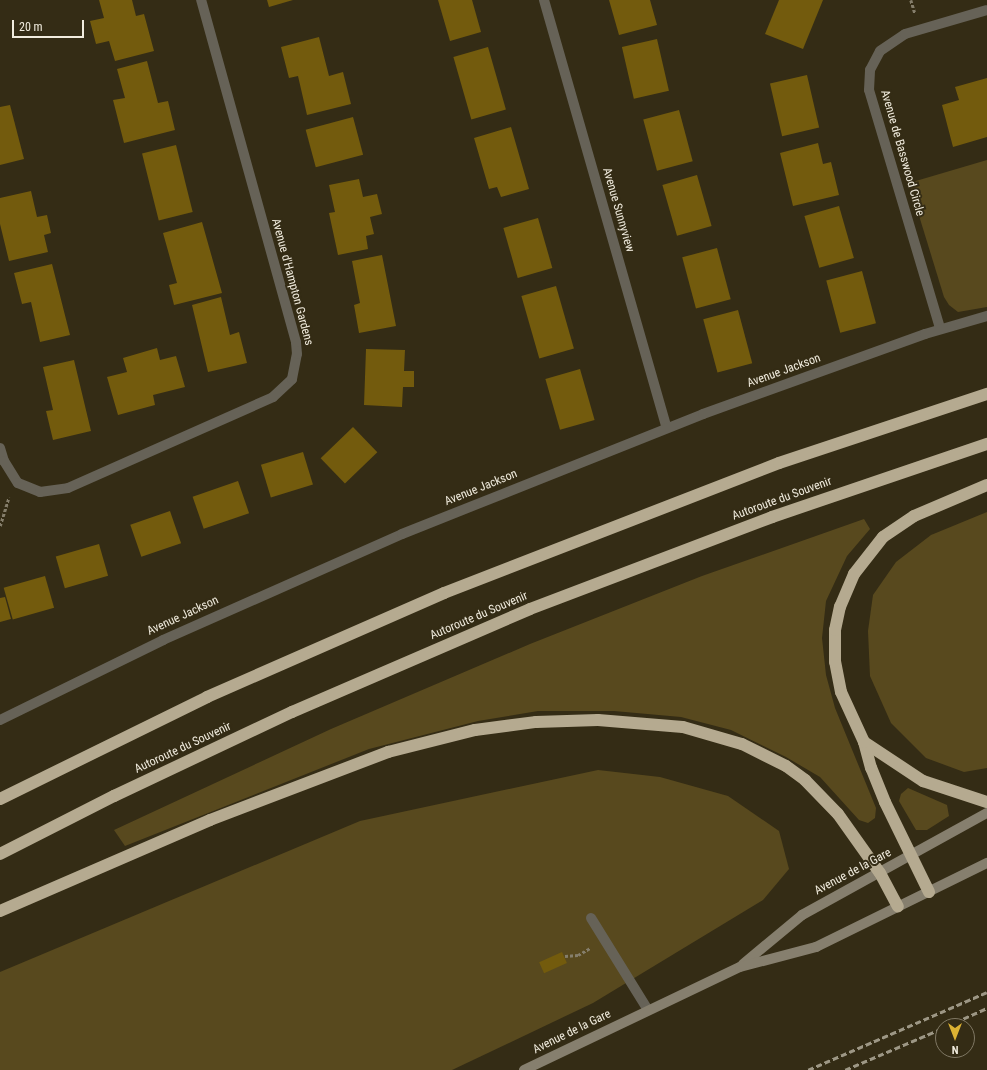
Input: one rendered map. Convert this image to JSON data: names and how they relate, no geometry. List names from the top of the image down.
{
  "streets": {
    "highway": ["Autoroute du Souvenir"],
    "street": [
      "Avenue de Basswood Circle",
      "Avenue Sunnyview",
      "Avenue d'Hampton Gardens",
      "Avenue Jackson",
      "Avenue de la Gare"
    ]
  },
  "crossings": [
    ["Avenue de Basswood Circle", "Avenue Jackson"],
    ["Avenue Sunnyview", "Avenue Jackson"]
  ],
  "scale_bar": "20 m",
  "north": "bottom"
}
